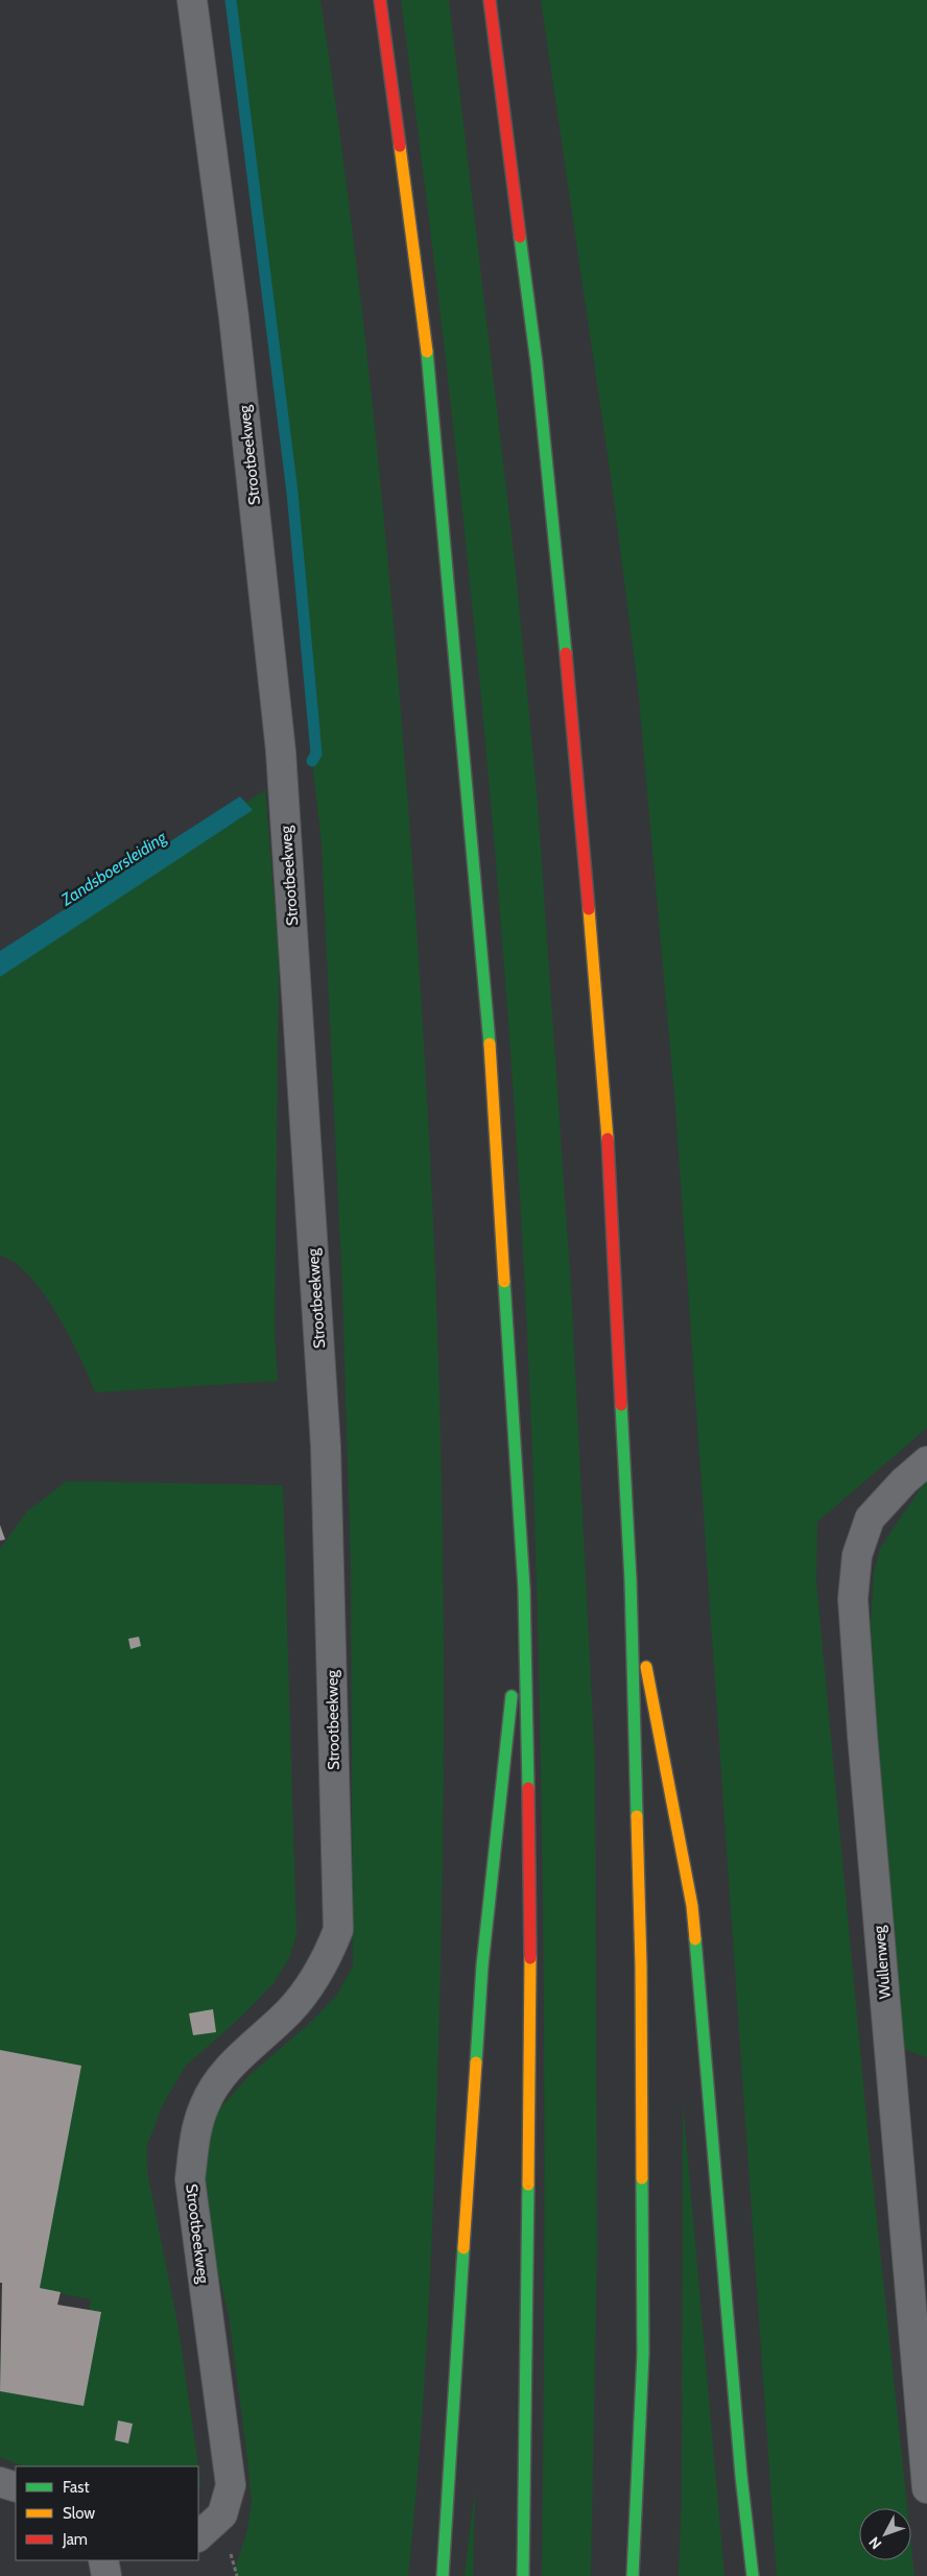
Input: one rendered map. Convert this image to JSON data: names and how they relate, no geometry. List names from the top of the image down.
{
  "streets": {
    "street": ["Strootbeekweg", "Wullenweg"]
  },
  "water": ["Zandsboersleiding"],
  "legend": ["Fast", "Slow", "Jam"],
  "north": "bottom left"
}
